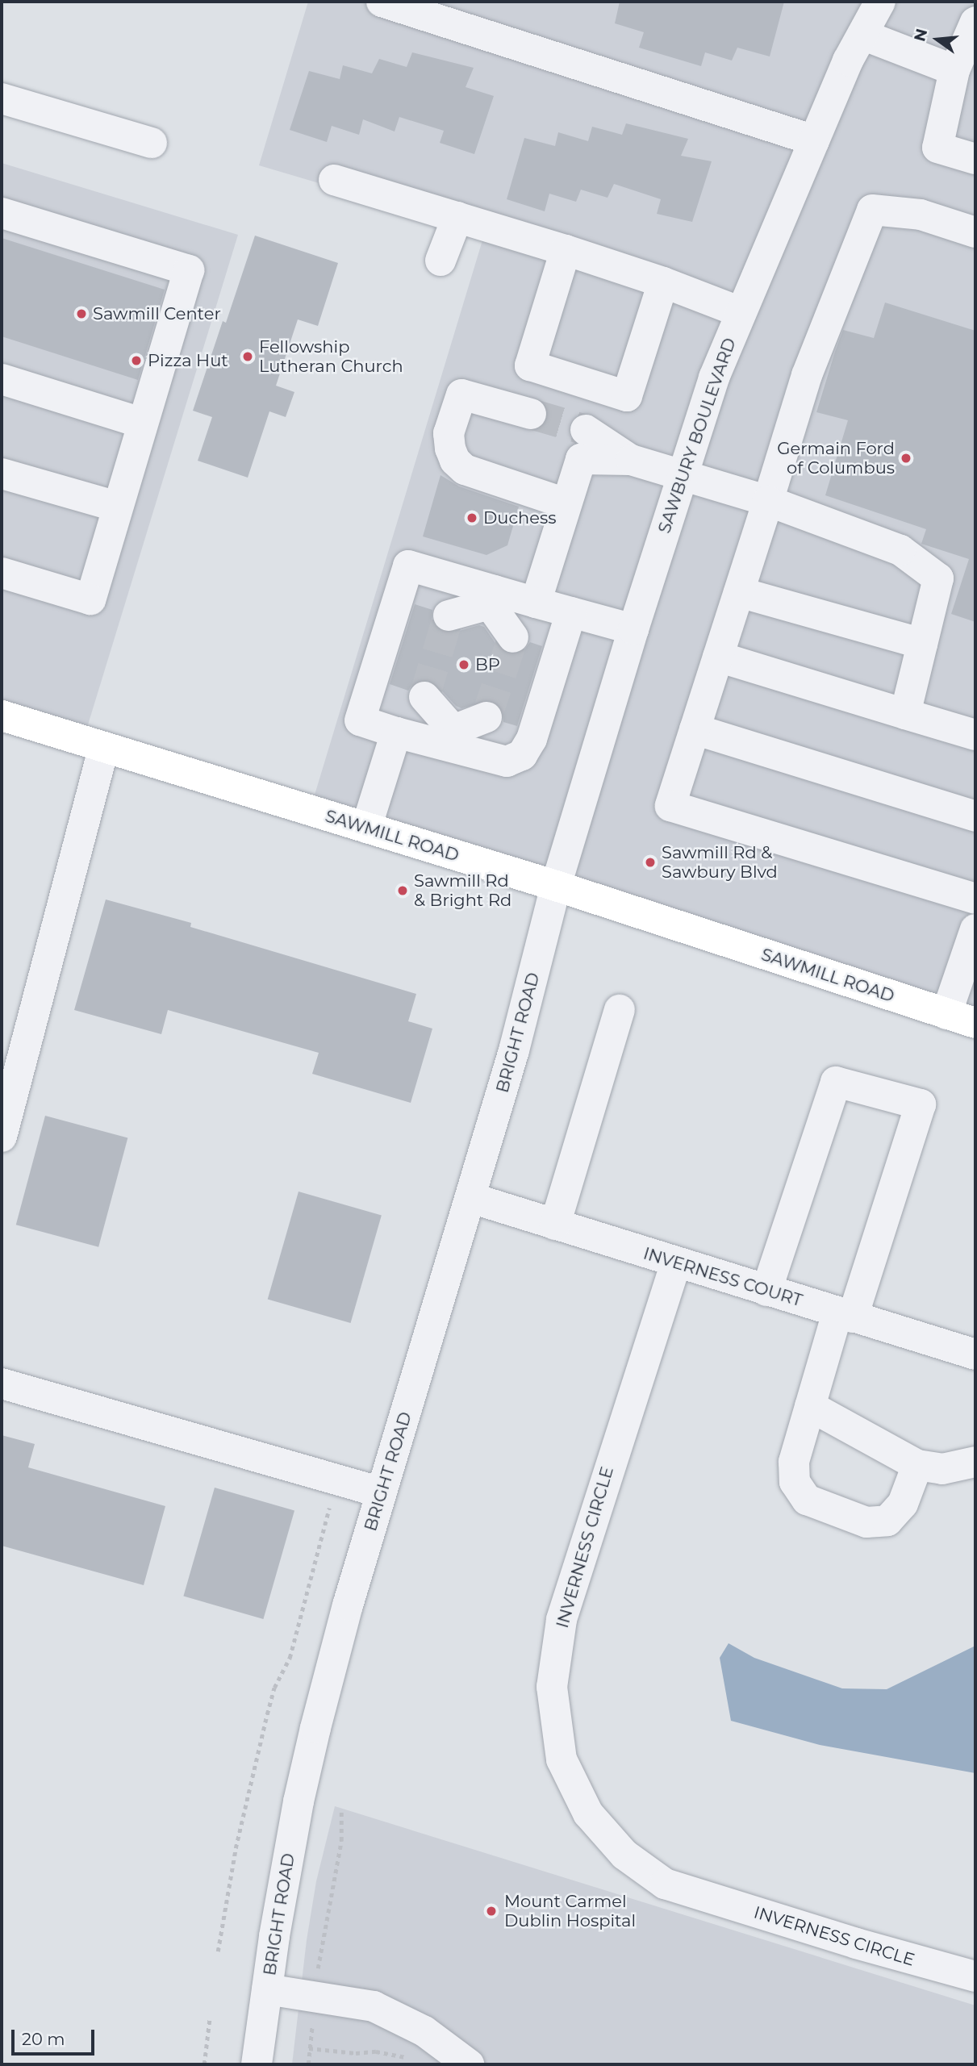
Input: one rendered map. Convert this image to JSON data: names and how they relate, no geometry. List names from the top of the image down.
{
  "streets": {
    "main road": ["SAWMILL ROAD"],
    "street": [
      "SAWBURY BOULEVARD",
      "BRIGHT ROAD",
      "INVERNESS COURT",
      "INVERNESS CIRCLE"
    ]
  },
  "crossings": [
    ["SAWBURY BOULEVARD", "SAWMILL ROAD"],
    ["SAWBURY BOULEVARD", "BRIGHT ROAD"],
    ["SAWMILL ROAD", "BRIGHT ROAD"],
    ["BRIGHT ROAD", "INVERNESS COURT"],
    ["INVERNESS COURT", "INVERNESS CIRCLE"]
  ],
  "places": [
    "Sawmill Center",
    "Fellowship Lutheran Church",
    "Pizza Hut",
    "Germain Ford of Columbus",
    "Duchess",
    "BP",
    "Sawmill Rd & Sawbury Blvd",
    "Sawmill Rd & Bright Rd",
    "Mount Carmel Dublin Hospital"
  ],
  "scale_bar": "20 m",
  "north": "left"
}
